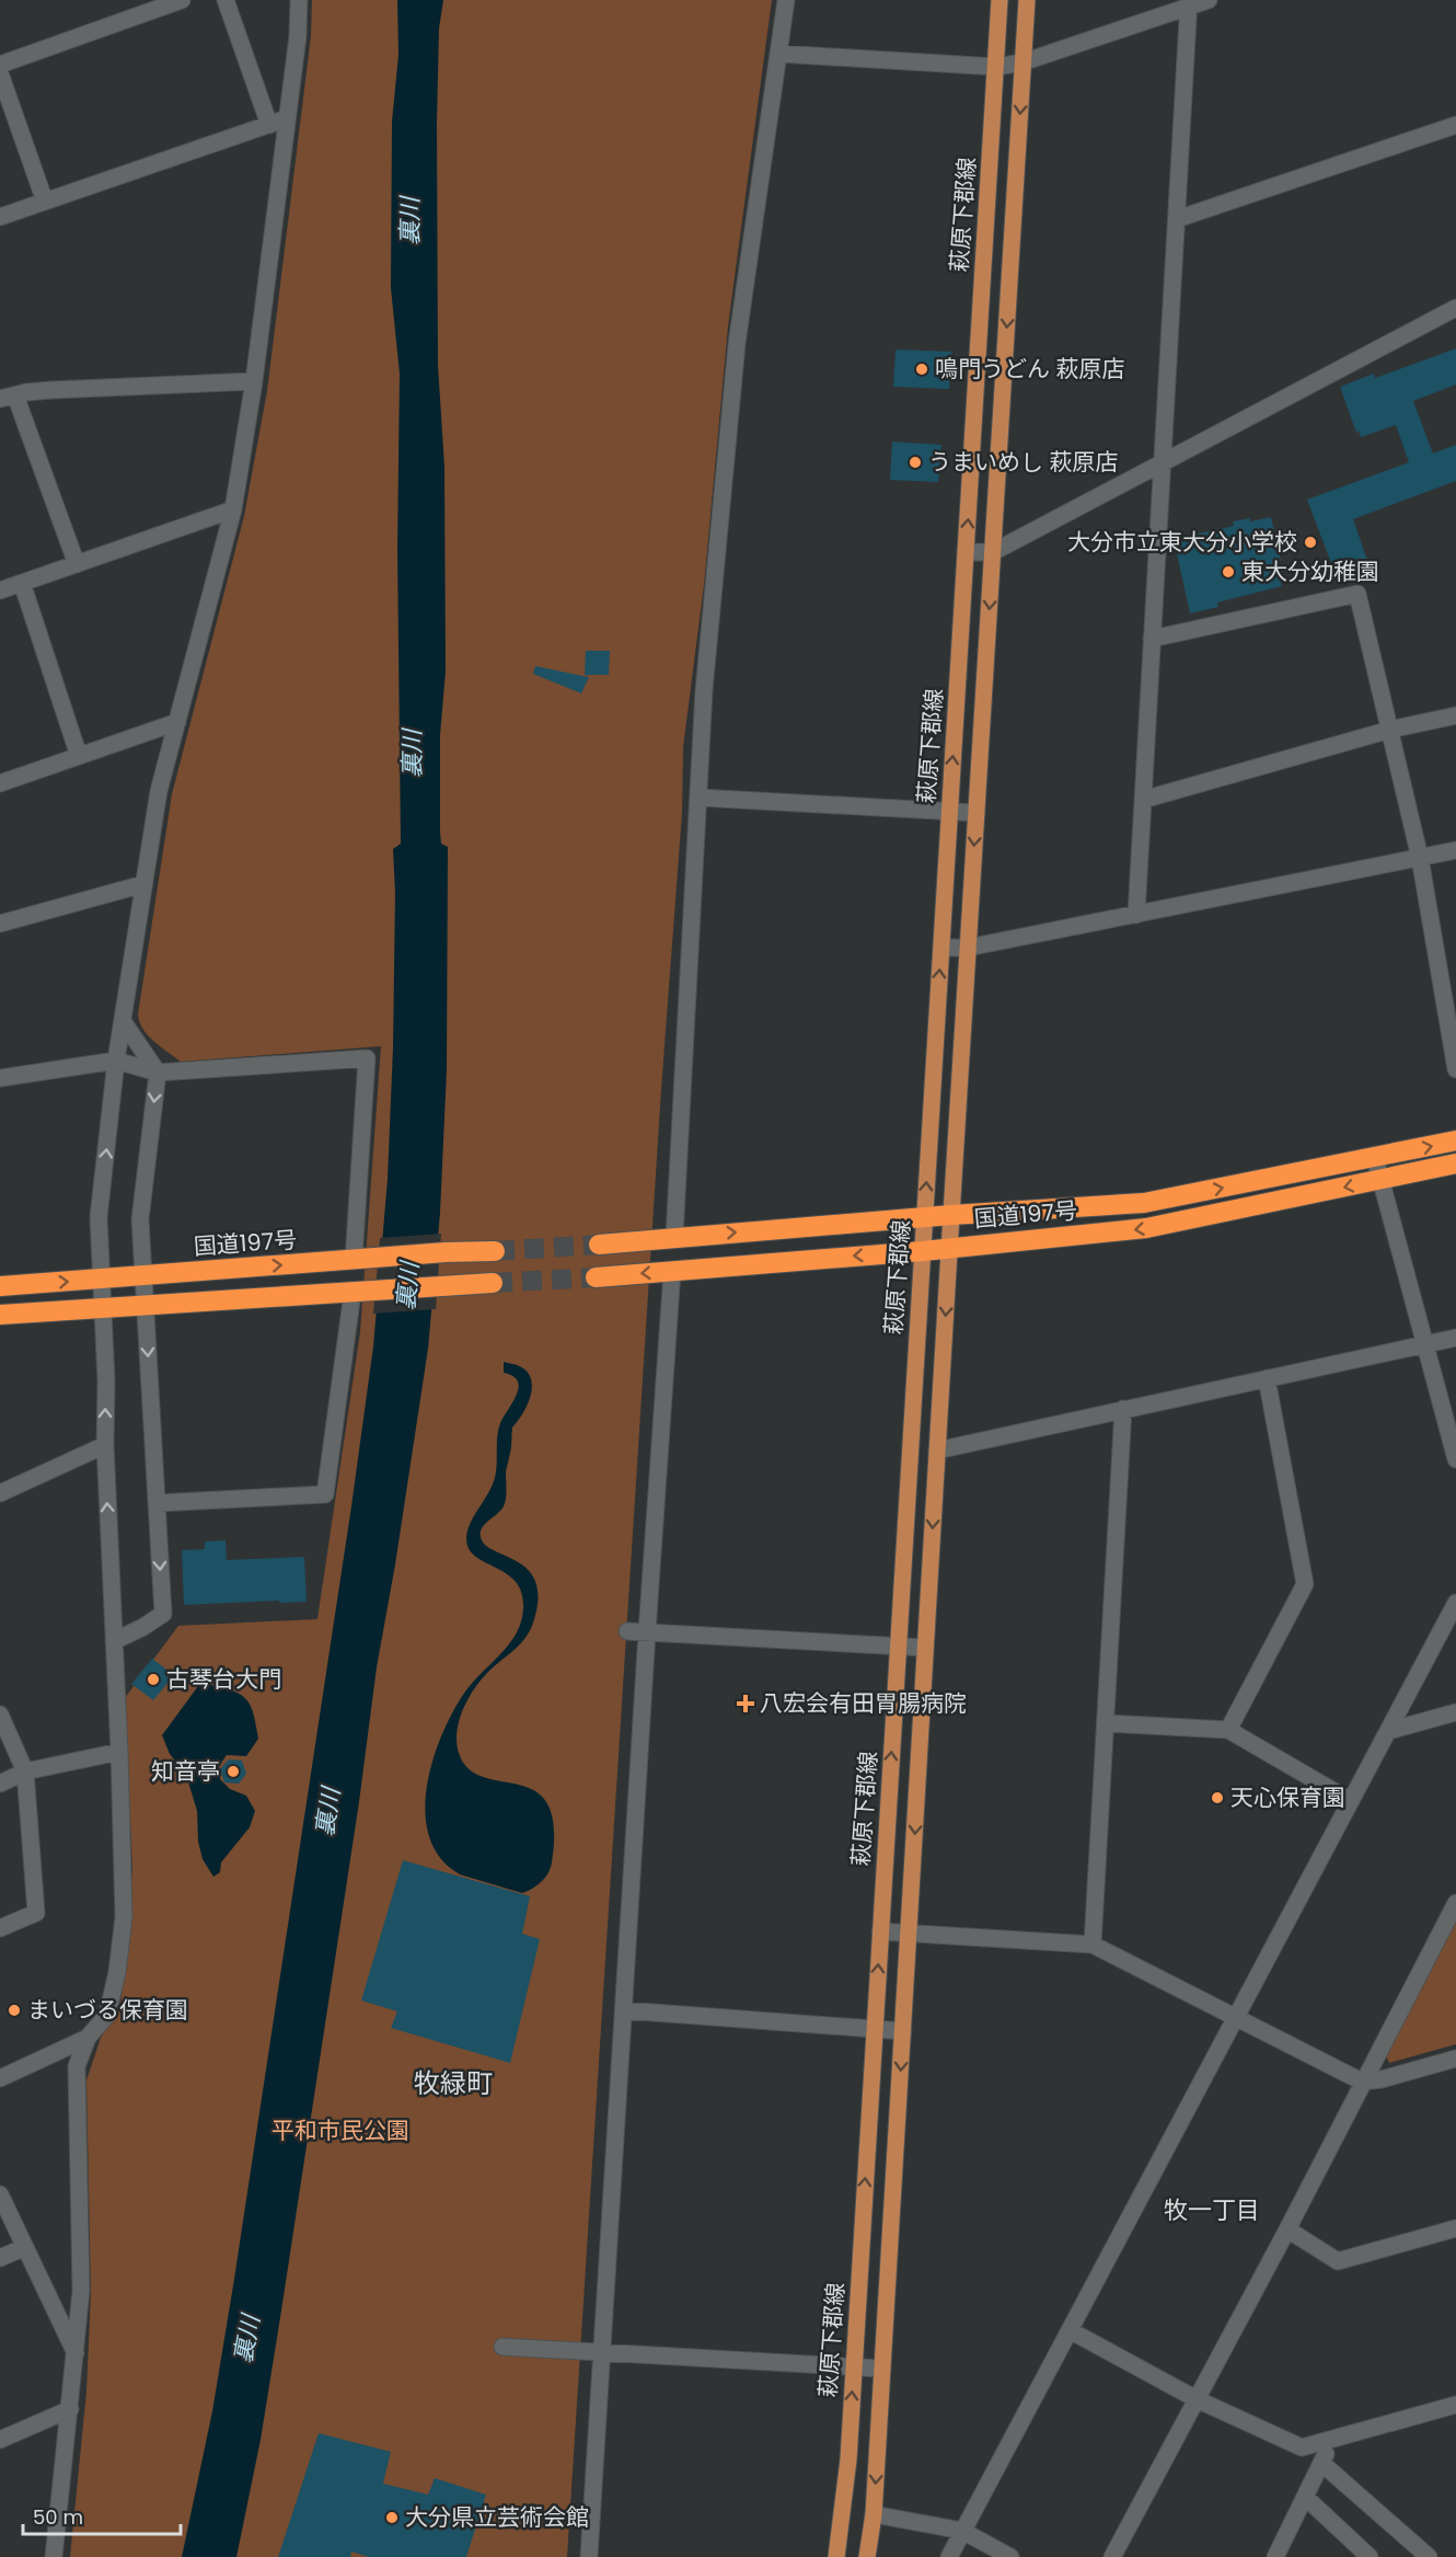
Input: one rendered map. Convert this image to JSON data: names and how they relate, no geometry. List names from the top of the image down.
{
  "streets": {
    "highway": ["国道197号"],
    "main road": ["萩原下郡線"]
  },
  "crossings": [
    ["萩原下郡線", "国道197号"]
  ],
  "districts": ["牧緑町", "牧一丁目"],
  "water": ["裏川"],
  "parks": ["平和市民公園"],
  "places": {
    "other": [
      "鳴門うどん 萩原店",
      "うまいめし 萩原店",
      "大分市立東大分小学校",
      "東大分幼稚園",
      "古琴台大門",
      "知音亭",
      "天心保育園",
      "まいづる保育園",
      "大分県立芸術会館"
    ],
    "health": ["八宏会有田胃腸病院"]
  },
  "scale_bar": "50 m"
}
